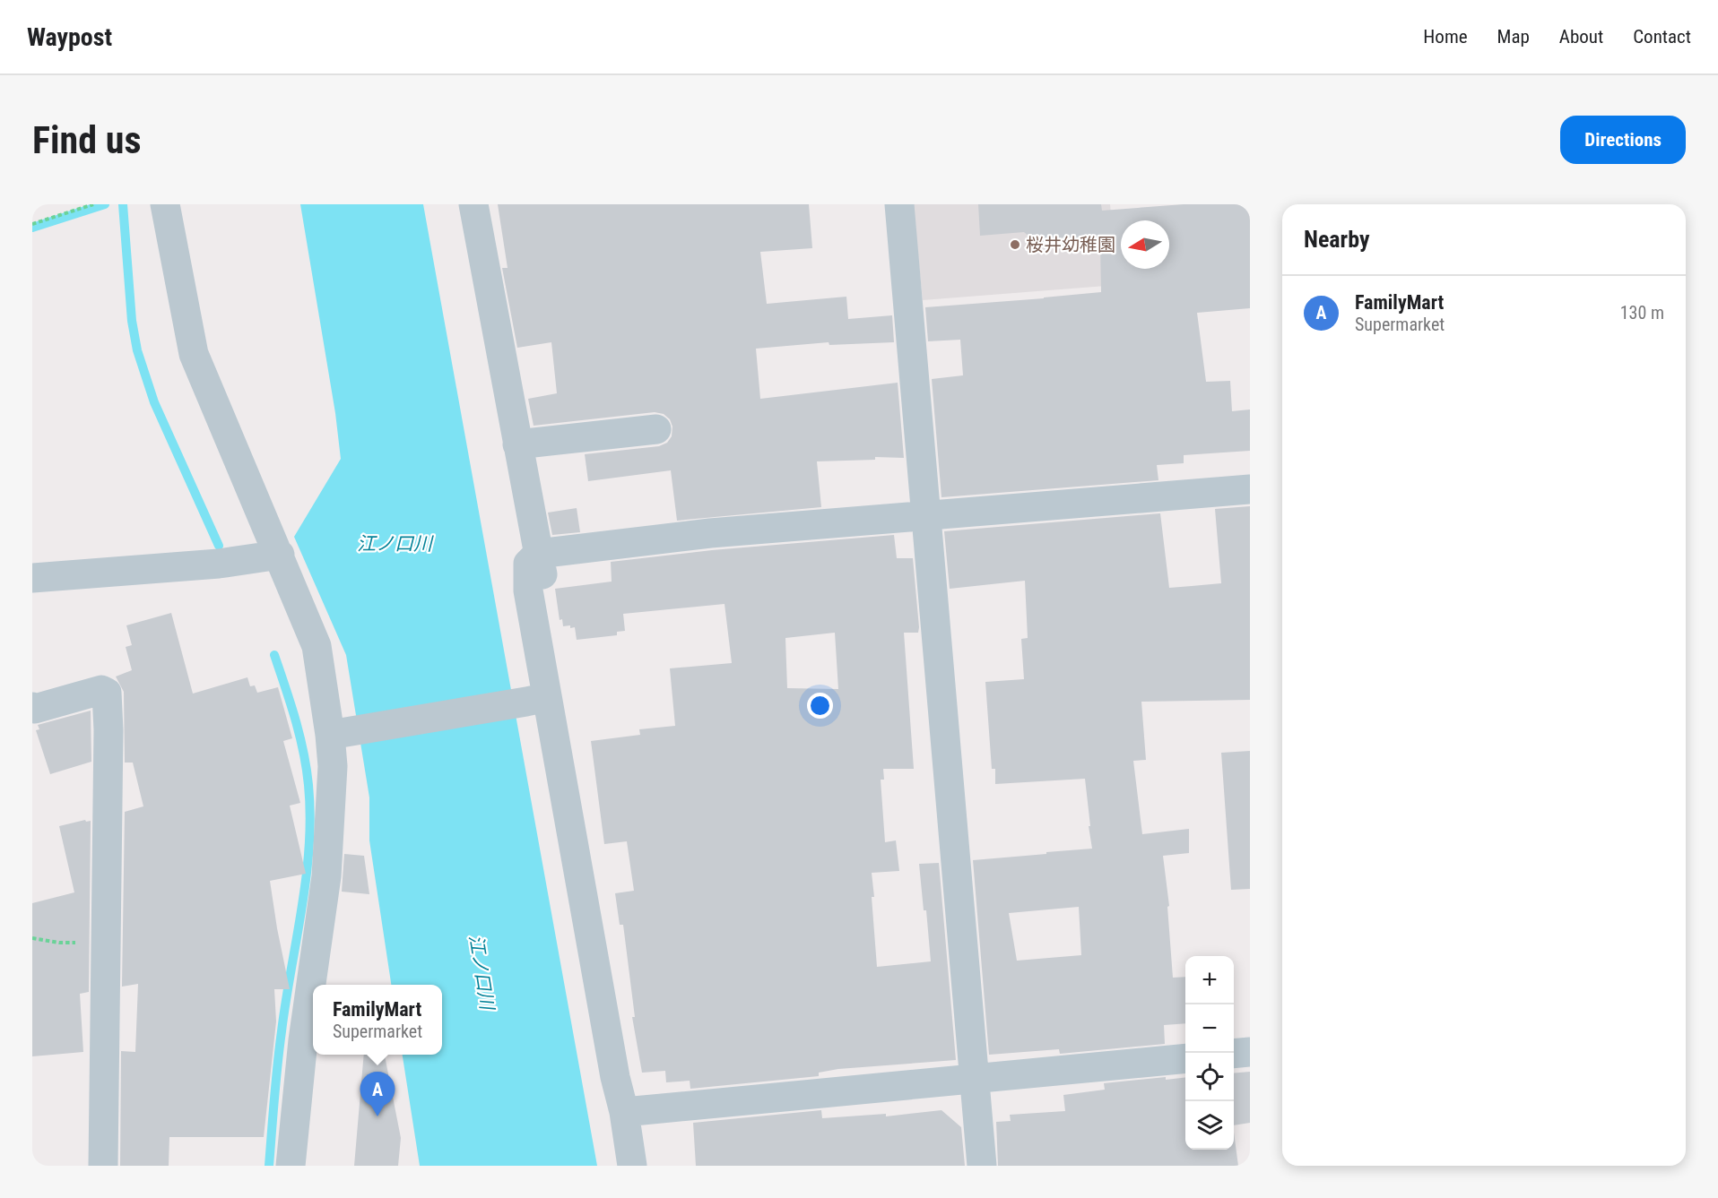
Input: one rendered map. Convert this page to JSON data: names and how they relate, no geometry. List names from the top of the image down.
{
  "water": ["江ノ口川"],
  "places": ["桜井幼稚園"],
  "north": "left",
  "page": {
    "header": "Waypost",
    "nav": [
      "Home",
      "Map",
      "About",
      "Contact"
    ],
    "buttons": "Directions",
    "title": "Find us",
    "heading": "Nearby",
    "list": [
      {
        "mark": "A",
        "name": "FamilyMart",
        "note": "Supermarket",
        "value": "130 m"
      }
    ],
    "map_buttons": ["+", "−"],
    "popup": ["FamilyMart", "Supermarket"],
    "pins": "A"
  }
}
